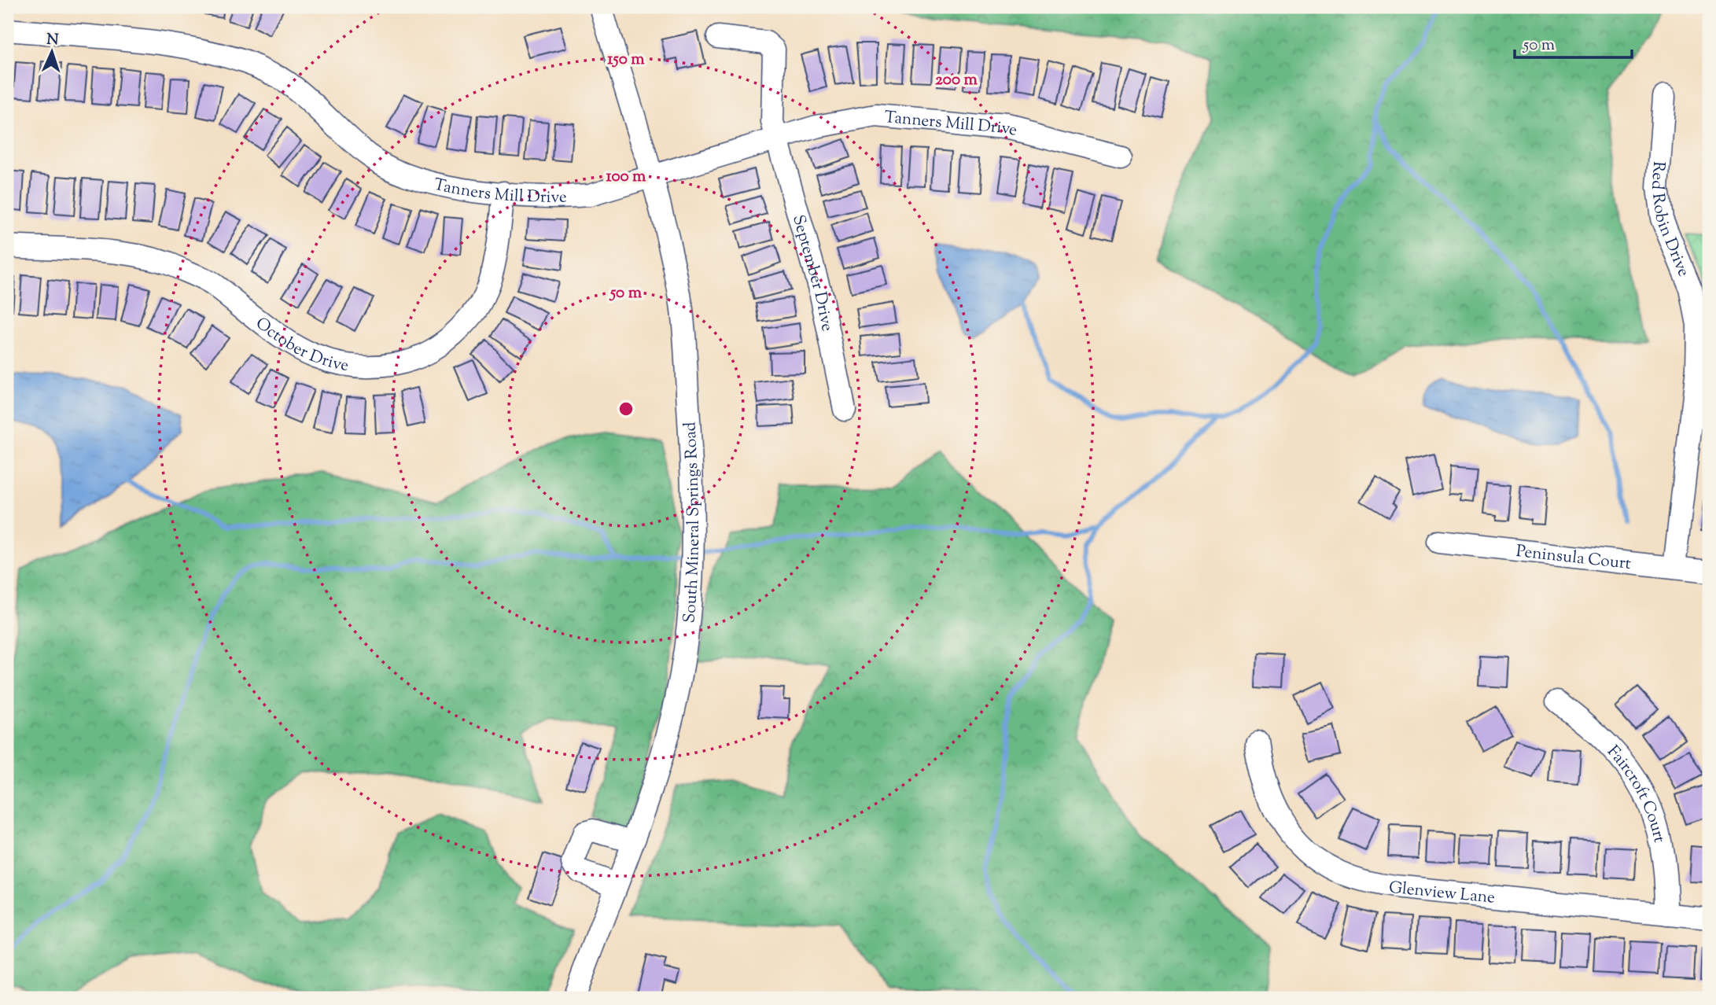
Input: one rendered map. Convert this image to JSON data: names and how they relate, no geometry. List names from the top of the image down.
{
  "streets": {
    "street": [
      "Tanners Mill Drive",
      "Red Robin Drive",
      "September Drive",
      "October Drive",
      "South Mineral Springs Road",
      "Peninsula Court",
      "Faircroft Court",
      "Glenview Lane"
    ]
  },
  "crossings": [
    ["Tanners Mill Drive", "September Drive"],
    ["Tanners Mill Drive", "October Drive"],
    ["Tanners Mill Drive", "South Mineral Springs Road"],
    ["Red Robin Drive", "Peninsula Court"],
    ["Faircroft Court", "Glenview Lane"]
  ],
  "scale_bar": "50 m",
  "north": "top",
  "rings": [
    "150 m",
    "200 m",
    "100 m",
    "50 m"
  ]
}
